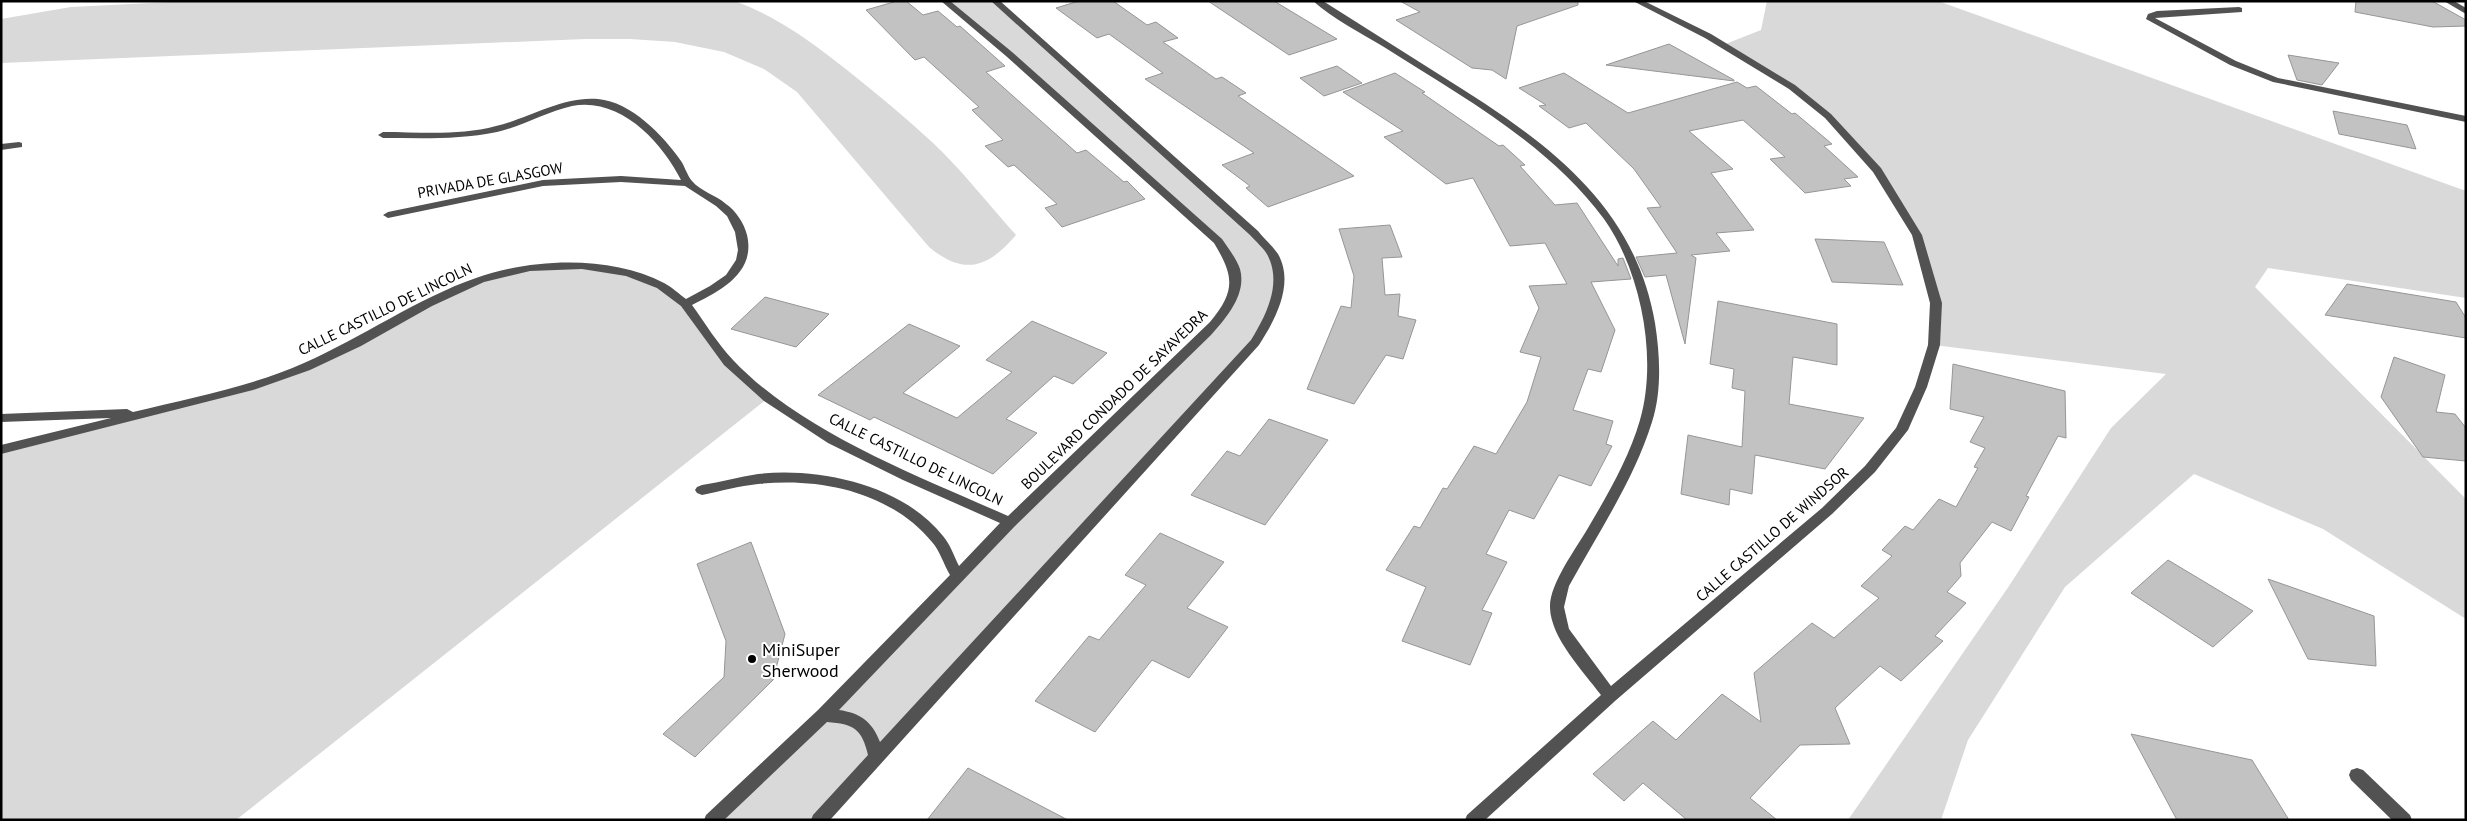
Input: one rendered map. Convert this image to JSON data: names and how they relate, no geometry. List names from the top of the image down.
{
  "streets": {
    "street": [
      "PRIVADA DE GLASGOW",
      "CALLE CASTILLO DE LINCOLN",
      "BOULEVARD CONDADO DE SAYAVEDRA",
      "CALLE CASTILLO DE WINDSOR"
    ]
  },
  "crossings": [
    ["CALLE CASTILLO DE LINCOLN", "BOULEVARD CONDADO DE SAYAVEDRA"]
  ],
  "places": ["MiniSuper Sherwood"]
}
